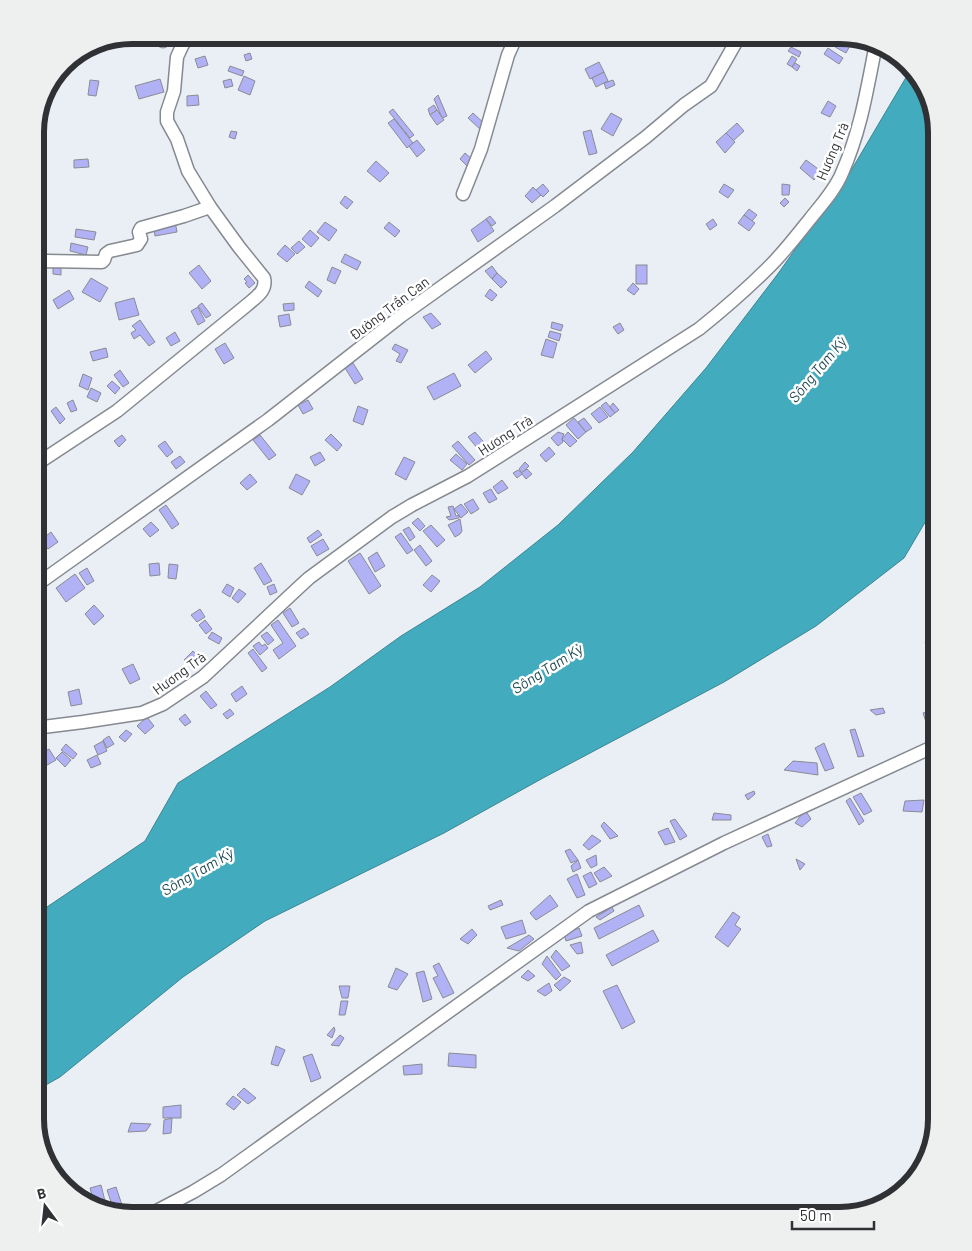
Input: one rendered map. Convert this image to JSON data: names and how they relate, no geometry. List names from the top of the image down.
{
  "streets": {
    "street": ["Hương Trà", "Đường Trần Can"]
  },
  "water": ["Sông Tam Kỳ"],
  "scale_bar": "50 m",
  "north": "top"
}
